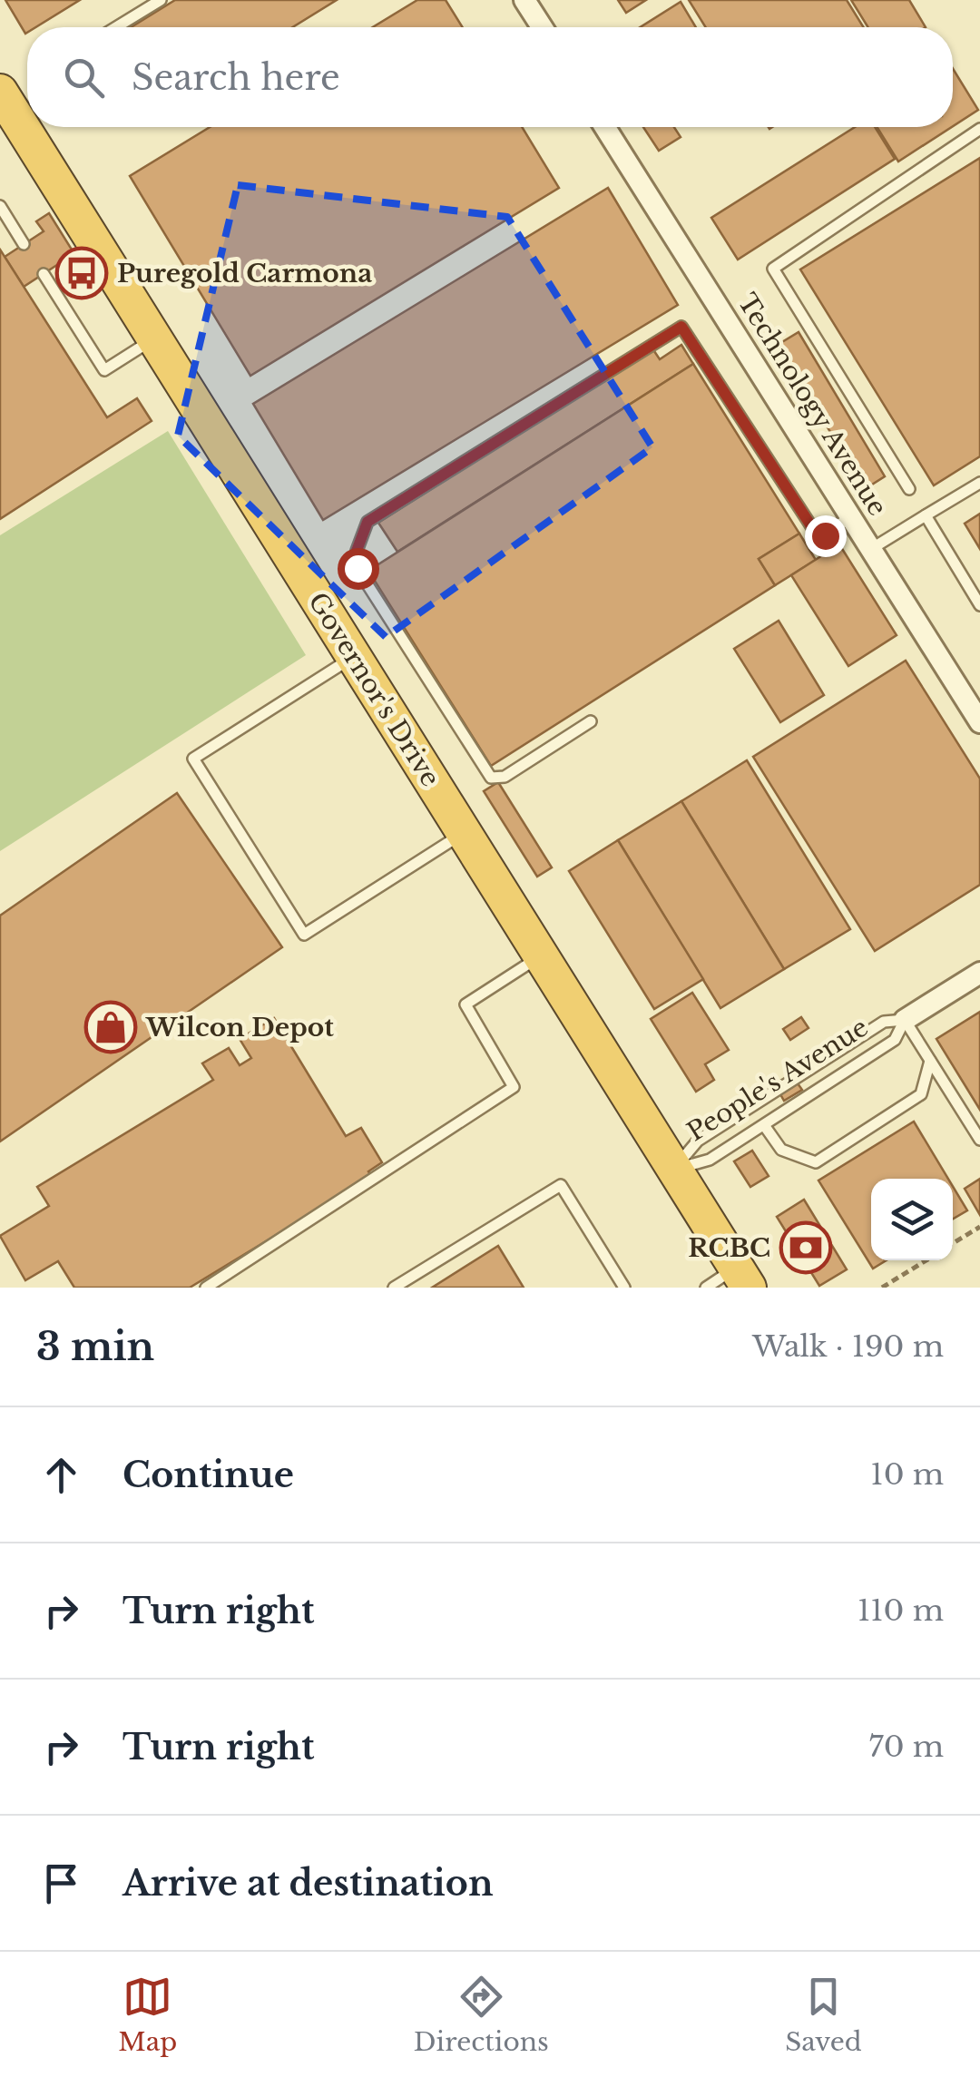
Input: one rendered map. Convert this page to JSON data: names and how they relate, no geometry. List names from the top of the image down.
{
  "streets": {
    "highway": ["Governor's Drive"],
    "street": ["Technology Avenue", "People's Avenue"]
  },
  "crossings": [
    ["Governor's Drive", "People's Avenue"]
  ],
  "places": {
    "bus stop": ["Puregold Carmona"],
    "shop": ["Wilcon Depot"],
    "bank": ["RCBC"]
  },
  "page": {
    "search": "Search here",
    "heading": ["3 min", "Walk · 190 m"],
    "list": [
      ["Continue", "10 m"],
      ["Turn right", "110 m"],
      ["Turn right", "70 m"],
      "Arrive at destination"
    ],
    "nav": ["Map", "Directions", "Saved"]
  }
}
